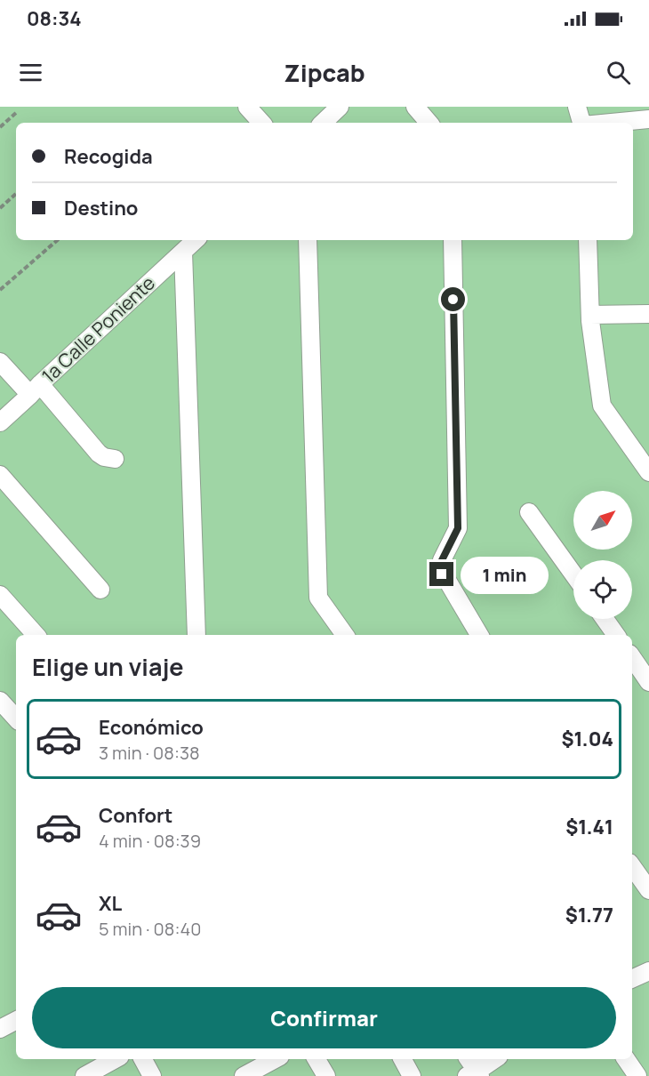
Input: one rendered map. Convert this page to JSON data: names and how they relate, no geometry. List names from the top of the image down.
{
  "streets": {
    "street": ["1a Calle Poniente"]
  },
  "north": "top right",
  "page": {
    "status": "08:34",
    "header": "Zipcab",
    "banner": ["Recogida", "Destino"],
    "bubble": "1 min",
    "heading": "Elige un viaje",
    "list": [
      {
        "name": "Económico",
        "note": "3 min · 08:38",
        "value": "$1.04"
      },
      {
        "name": "Confort",
        "note": "4 min · 08:39",
        "value": "$1.41"
      },
      {
        "name": "XL",
        "note": "5 min · 08:40",
        "value": "$1.77"
      }
    ],
    "buttons": "Confirmar"
  }
}
